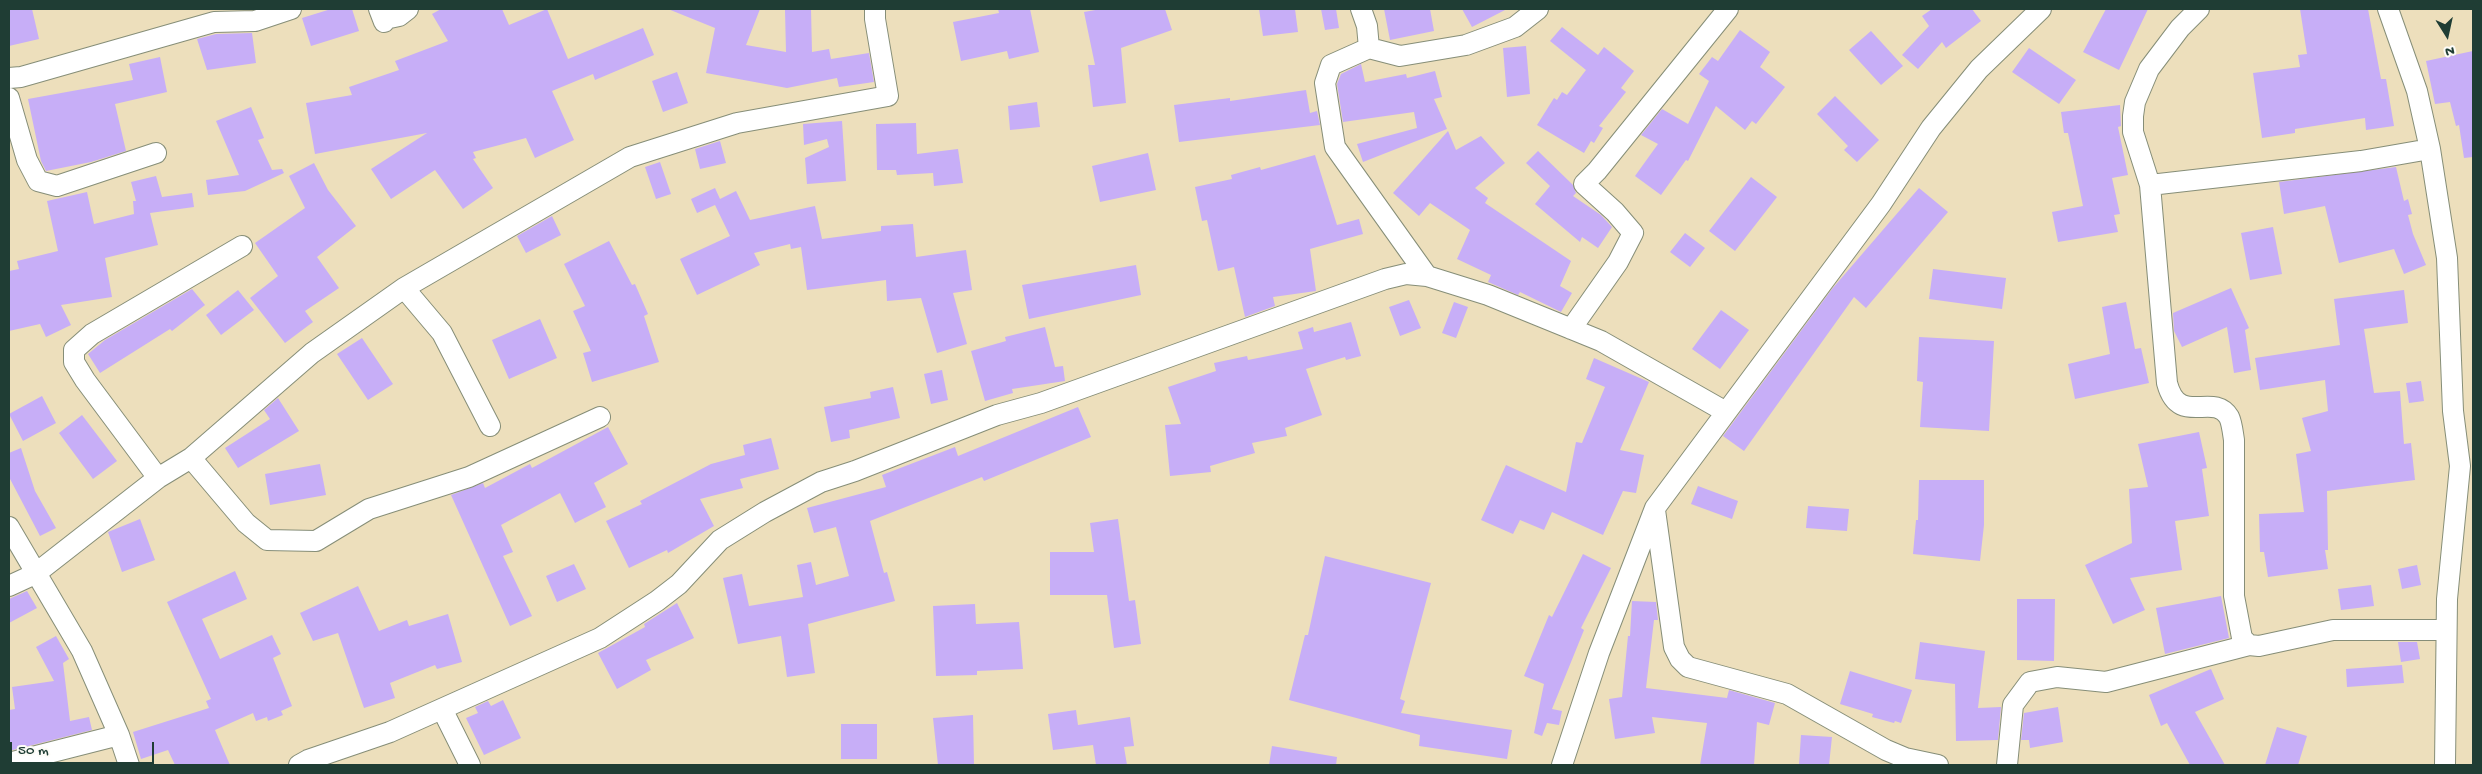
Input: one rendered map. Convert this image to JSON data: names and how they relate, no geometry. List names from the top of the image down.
{
  "scale_bar": "50 m",
  "north": "bottom"
}
